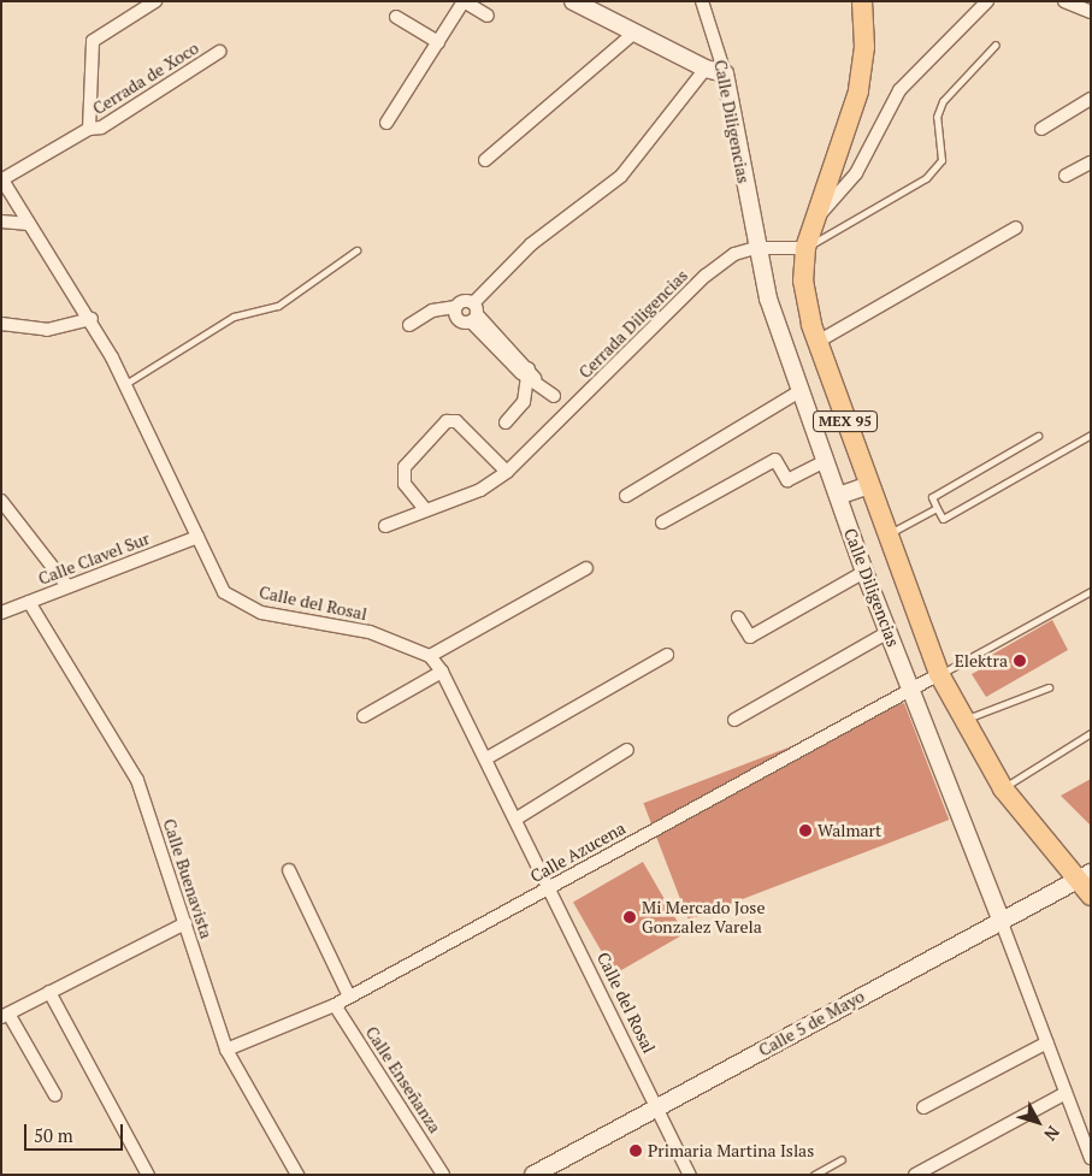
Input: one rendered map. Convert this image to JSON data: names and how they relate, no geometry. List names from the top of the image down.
{
  "streets": {
    "main road": ["MEX 95"],
    "street": [
      "Cerrada de Xoco",
      "Calle Diligencias",
      "Cerrada Diligencias",
      "Calle Clavel Sur",
      "Calle del Rosal",
      "Calle Azucena",
      "Calle Buenavista",
      "Calle 5 de Mayo",
      "Calle Enseñanza"
    ]
  },
  "crossings": [
    ["Cerrada de Xoco", "Calle del Rosal"],
    ["Calle Diligencias", "Cerrada Diligencias"],
    ["Calle Diligencias", "Calle Azucena"],
    ["Calle Diligencias", "Calle 5 de Mayo"],
    ["Cerrada Diligencias", "MEX 95"],
    ["MEX 95", "Calle Azucena"],
    ["MEX 95", "Calle 5 de Mayo"],
    ["Calle Clavel Sur", "Calle del Rosal"],
    ["Calle Clavel Sur", "Calle Buenavista"],
    ["Calle del Rosal", "Calle Azucena"],
    ["Calle del Rosal", "Calle 5 de Mayo"],
    ["Calle Azucena", "Calle Buenavista"],
    ["Calle Azucena", "Calle Enseñanza"]
  ],
  "places": [
    "Elektra",
    "Walmart",
    "Mi Mercado Jose Gonzalez Varela",
    "Primaria Martina Islas"
  ],
  "scale_bar": "50 m",
  "north": "bottom right"
}
